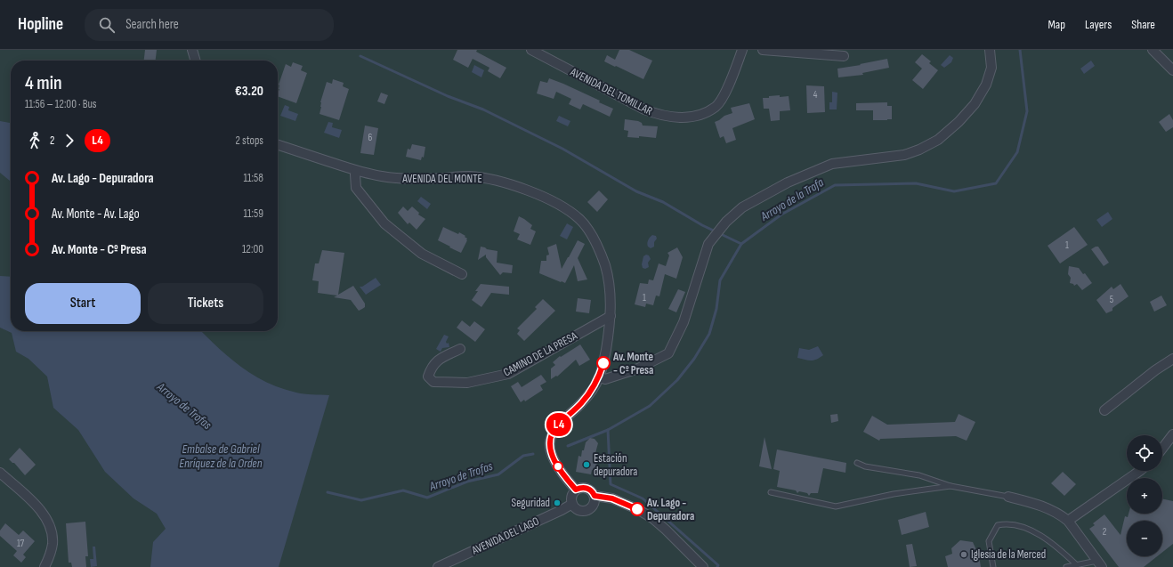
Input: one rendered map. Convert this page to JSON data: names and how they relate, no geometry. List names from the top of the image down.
{
  "streets": {
    "street": [
      "AVENIDA DEL TOMILLAR",
      "AVENIDA DEL MONTE",
      "CAMINO DE LA PRESA",
      "AVENIDA DEL LAGO"
    ]
  },
  "crossings": [
    ["AVENIDA DEL MONTE", "CAMINO DE LA PRESA"],
    ["AVENIDA DEL MONTE", "AVENIDA DEL LAGO"]
  ],
  "water": ["Arroyo de la Trofa", "Arroyo de Trofas", "Embalse de Gabriel Enríquez de la Orden"],
  "places": [
    "Av. Monte - Cº Presa",
    "Estación depuradora",
    "Seguridad",
    "Av. Lago - Depuradora",
    "Iglesia de la Merced"
  ],
  "lines": ["bus line L4"],
  "house_numbers": [
    "4",
    "6",
    "1",
    "1",
    "5",
    "2",
    "17"
  ],
  "page": {
    "header": "Hopline",
    "search": "Search here",
    "nav": ["Map", "Layers", "Share"],
    "on_map": "L4",
    "heading": ["4 min", "11:56 – 12:00 · Bus", "€3.20"],
    "legs": ["2", "L4", "2 stops"],
    "list": [
      {
        "name": "Av. Lago - Depuradora",
        "value": "11:58"
      },
      {
        "name": "Av. Monte - Av. Lago",
        "value": "11:59"
      },
      {
        "name": "Av. Monte - Cº Presa",
        "value": "12:00"
      }
    ],
    "buttons": ["Start", "Tickets"],
    "map_buttons": ["+", "−"]
  }
}
